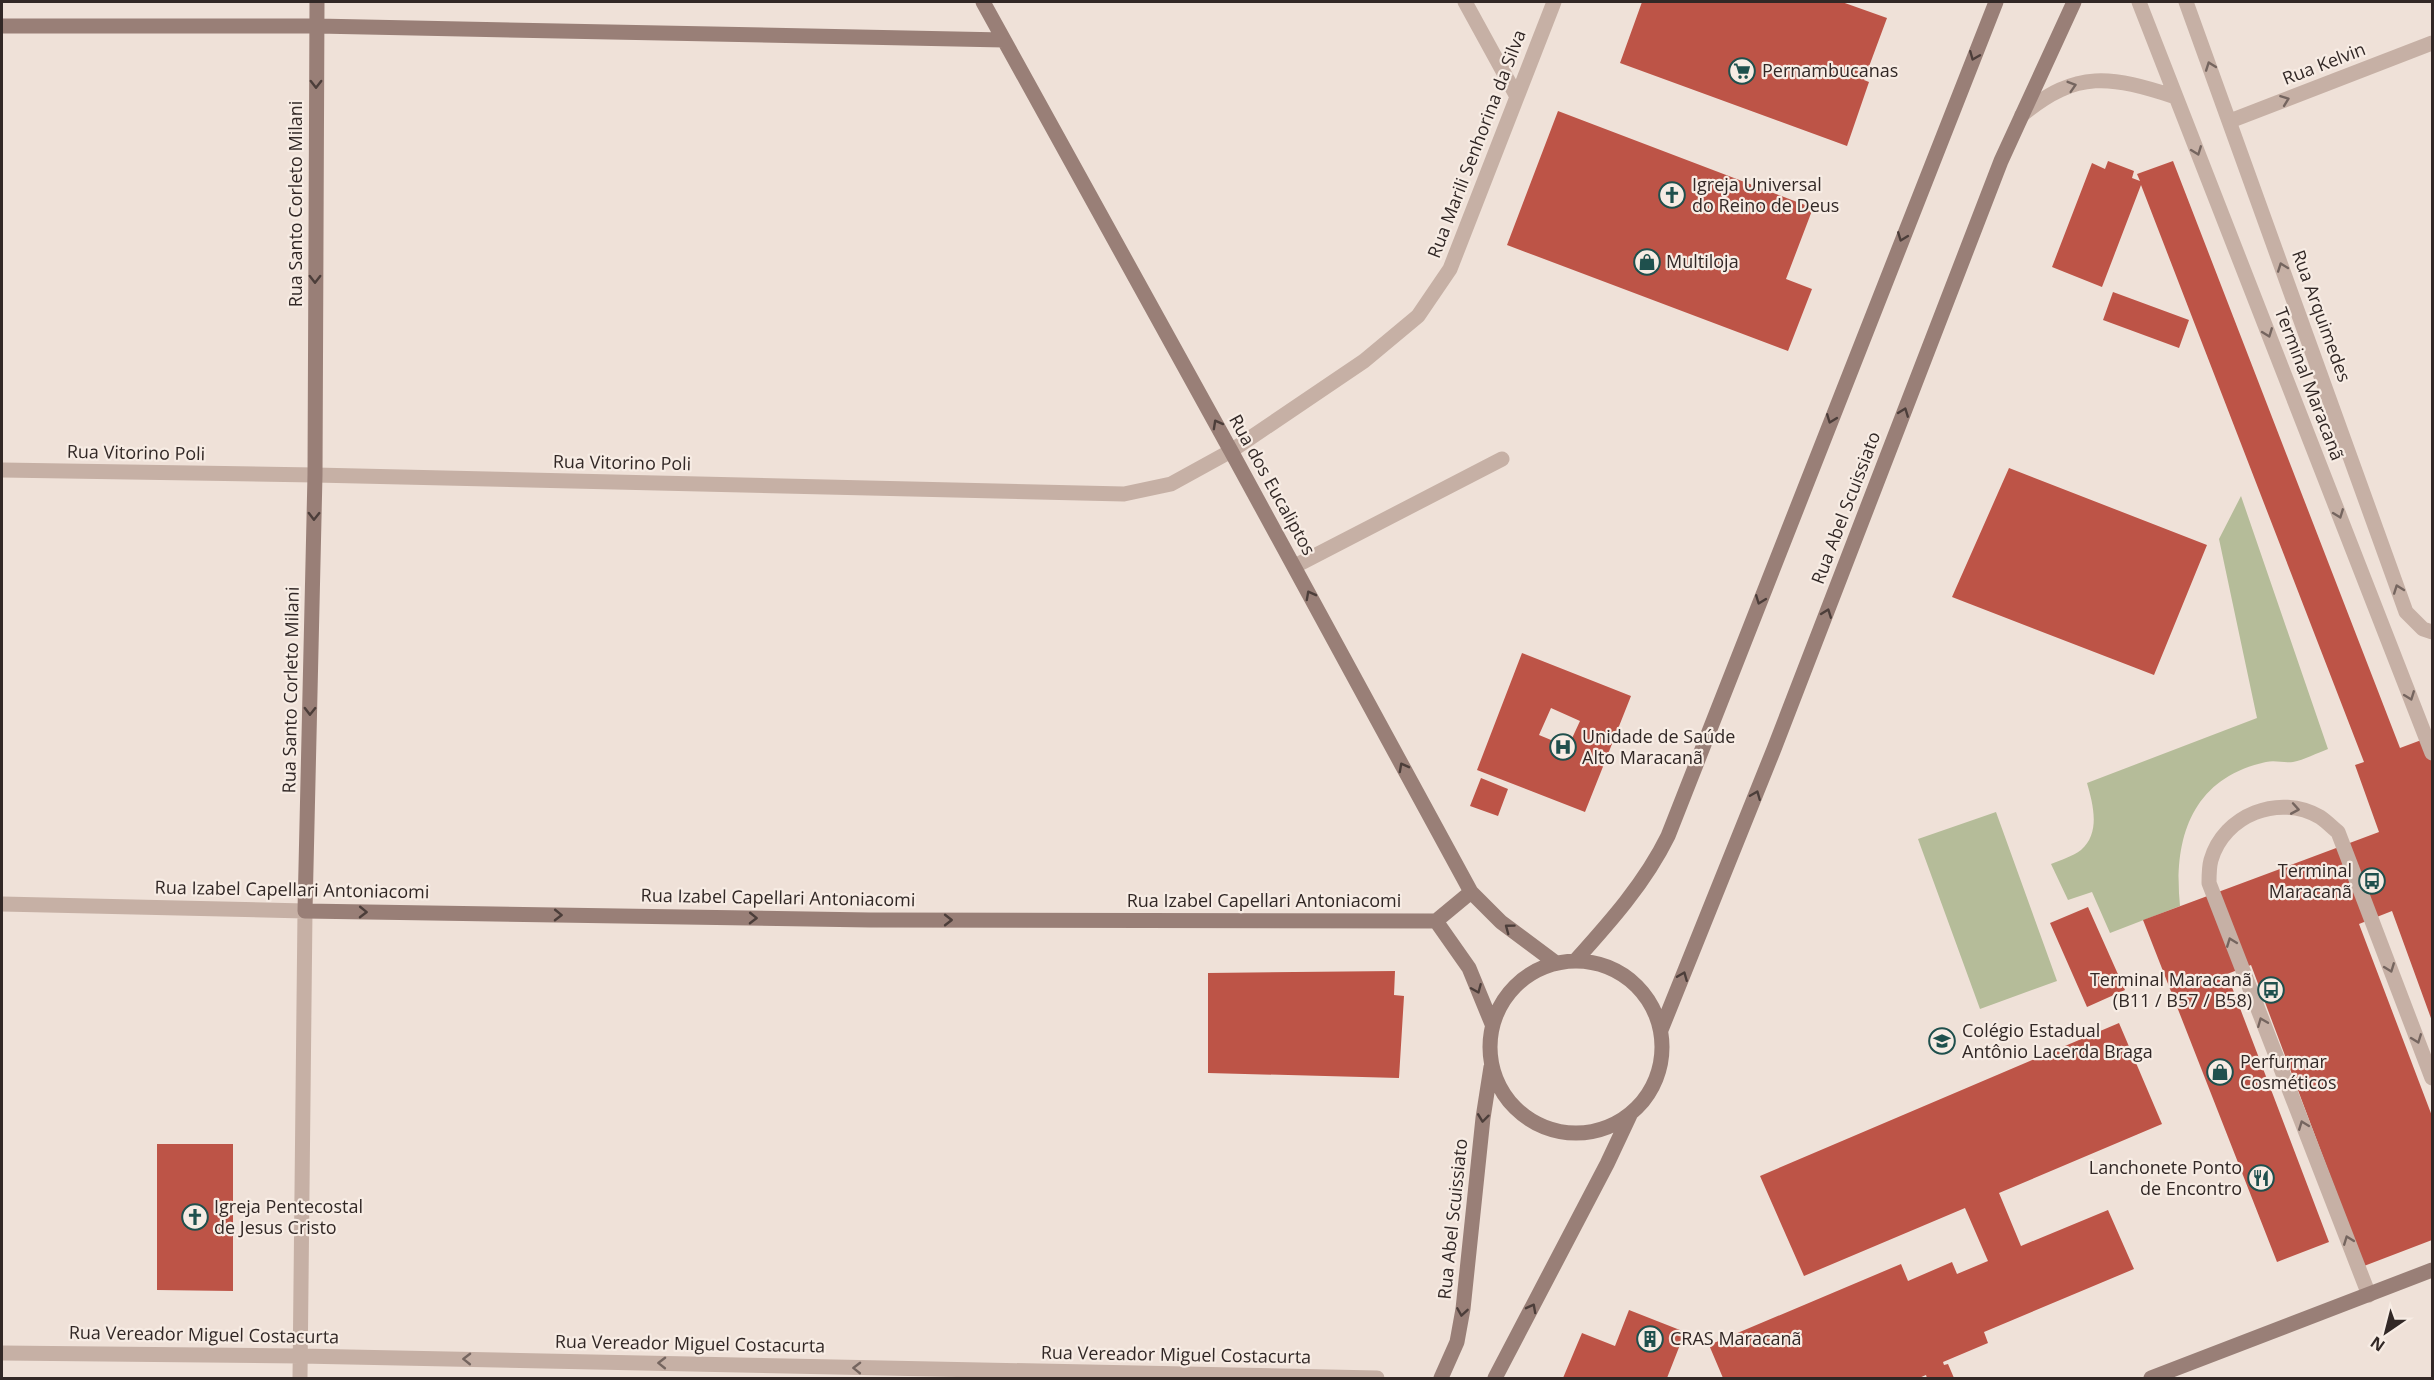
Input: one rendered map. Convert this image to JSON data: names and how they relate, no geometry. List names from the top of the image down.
{
  "streets": {
    "street": [
      "Rua Kelvin",
      "Rua Marili Senhorina da Silva",
      "Rua Santo Corleto Milani",
      "Rua Arquimedes",
      "Terminal Maracanã",
      "Rua Vitorino Poli",
      "Rua dos Eucaliptos",
      "Rua Abel Scuissiato",
      "Rua Izabel Capellari Antoniacomi",
      "Rua Vereador Miguel Costacurta"
    ]
  },
  "crossings": [
    ["Rua Kelvin", "Rua Arquimedes"],
    ["Rua Marili Senhorina da Silva", "Rua Vitorino Poli"],
    ["Rua Marili Senhorina da Silva", "Rua dos Eucaliptos"],
    ["Rua Santo Corleto Milani", "Rua Vitorino Poli"],
    ["Rua Santo Corleto Milani", "Rua Izabel Capellari Antoniacomi"],
    ["Rua Santo Corleto Milani", "Rua Vereador Miguel Costacurta"],
    ["Rua Vitorino Poli", "Rua dos Eucaliptos"],
    ["Rua dos Eucaliptos", "Rua Abel Scuissiato"]
  ],
  "one_way": [
    "Rua Kelvin",
    "Rua Santo Corleto Milani",
    "Rua Arquimedes",
    "Terminal Maracanã",
    "Rua dos Eucaliptos",
    "Rua Izabel Capellari Antoniacomi",
    "Rua Vereador Miguel Costacurta"
  ],
  "places": {
    "supermarket": ["Pernambucanas"],
    "church": ["Igreja Universal do Reino de Deus", "Igreja Pentecostal de Jesus Cristo"],
    "shop": ["Multiloja", "Perfurmar Cosméticos"],
    "hospital": ["Unidade de Saúde Alto Maracanã"],
    "bus stop": ["Terminal Maracanã", "Terminal Maracanã (B11 / B57 / B58)"],
    "school or university": ["Colégio Estadual Antônio Lacerda Braga"],
    "restaurant": ["Lanchonete Ponto de Encontro"],
    "building": ["CRAS Maracanã"]
  },
  "north": "bottom left"
}
